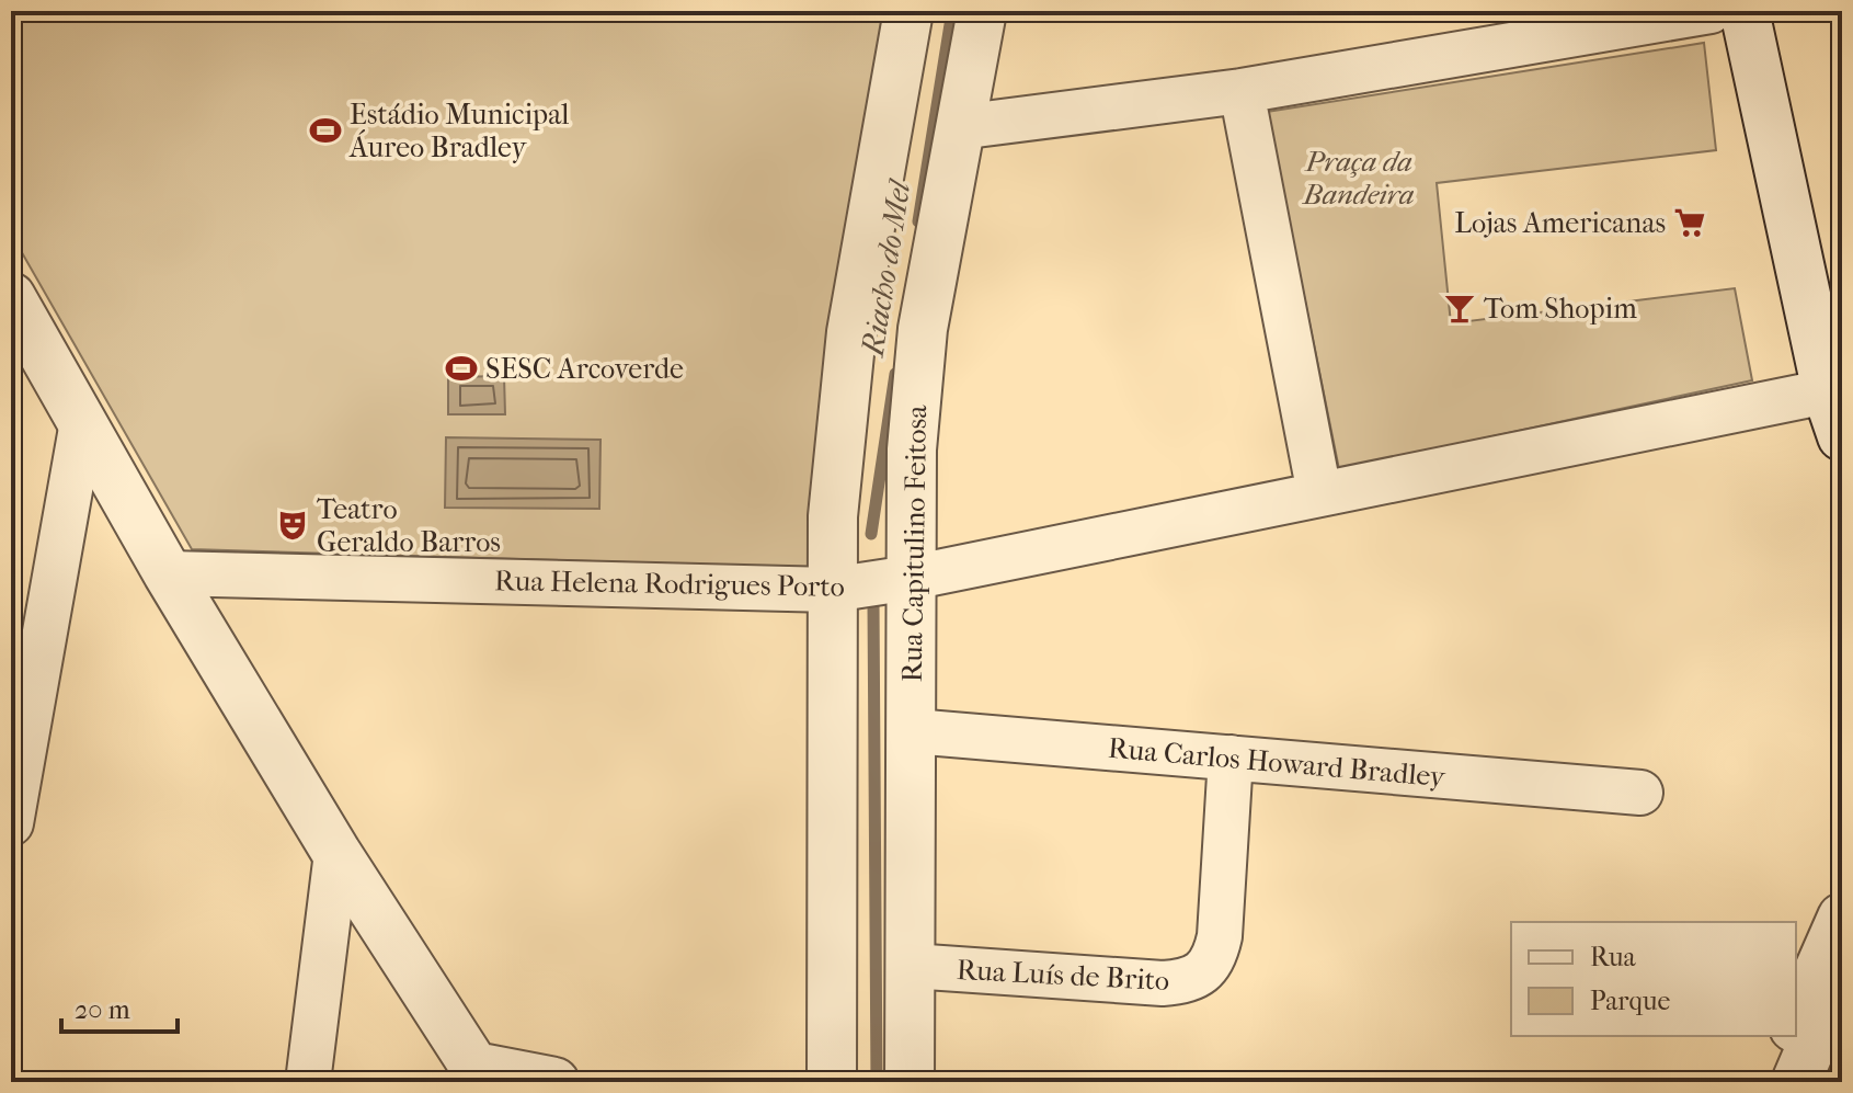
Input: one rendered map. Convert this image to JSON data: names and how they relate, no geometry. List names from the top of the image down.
{
  "streets": {
    "street": [
      "Rua Capitulino Feitosa",
      "Rua Helena Rodrigues Porto",
      "Rua Carlos Howard Bradley",
      "Rua Luís de Brito"
    ]
  },
  "crossings": [
    ["Rua Capitulino Feitosa", "Rua Helena Rodrigues Porto"],
    ["Rua Capitulino Feitosa", "Rua Carlos Howard Bradley"],
    ["Rua Capitulino Feitosa", "Rua Luís de Brito"],
    ["Rua Carlos Howard Bradley", "Rua Luís de Brito"]
  ],
  "water": ["Riacho do Mel"],
  "parks": ["Praça da Bandeira"],
  "places": {
    "sports": ["Estádio Municipal Áureo Bradley", "SESC Arcoverde"],
    "supermarket": ["Lojas Americanas"],
    "bar": ["Tom Shopim"],
    "theatre": ["Teatro Geraldo Barros"]
  },
  "legend": ["Rua", "Parque"],
  "scale_bar": "20 m"
}
